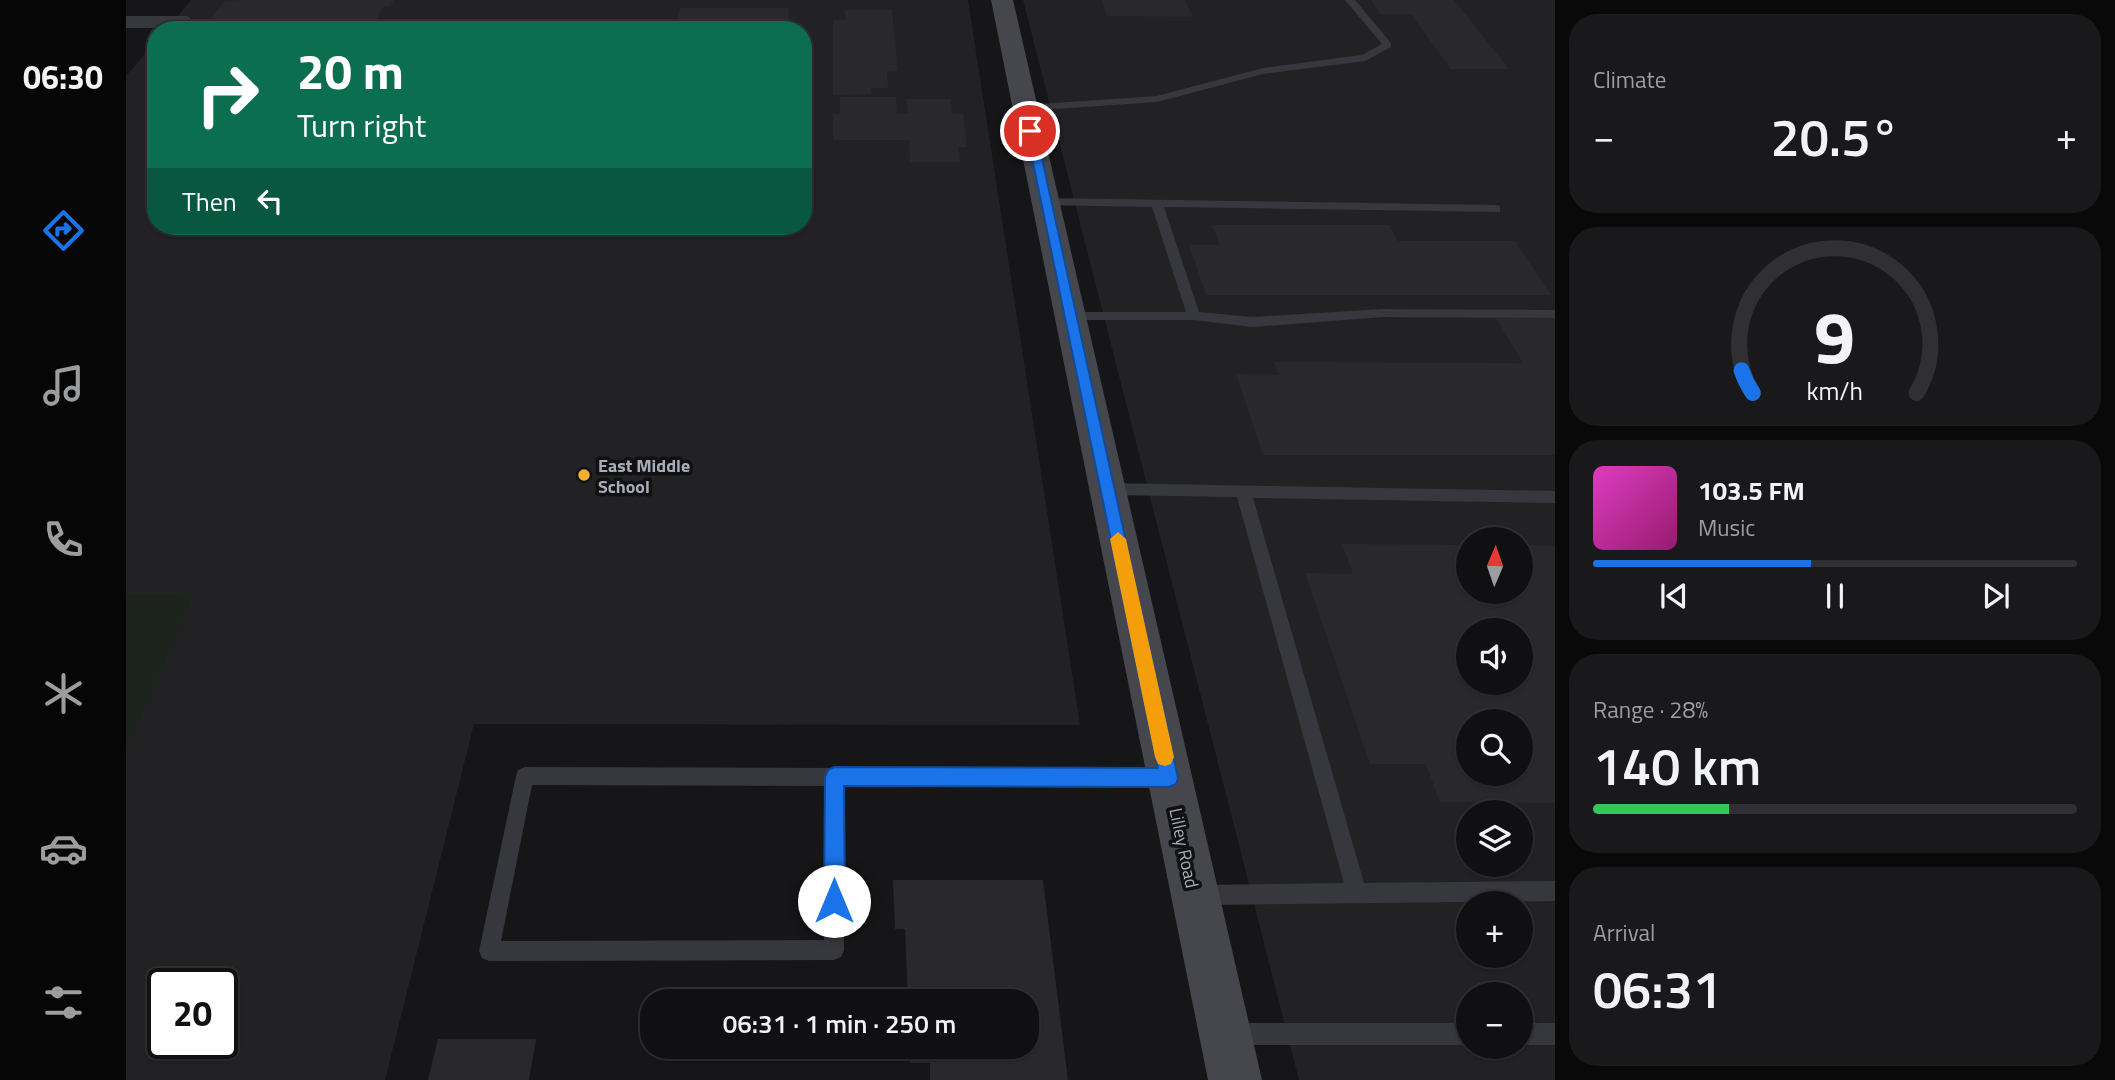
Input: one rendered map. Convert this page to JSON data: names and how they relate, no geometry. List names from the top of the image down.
{
  "streets": {
    "street": ["Lilley Road"]
  },
  "places": ["East Middle School"],
  "north": "top",
  "page": {
    "tabs": "06:30",
    "tile": [
      "Climate",
      ["Range · 28%", "140 km"],
      ["Arrival", "06:31"]
    ],
    "turn": ["20 m", "Turn right"],
    "heat": ["−", "20.5°", "+"],
    "then": "Then",
    "song": ["103.5 FM", "Music"],
    "map_buttons": ["+", "−"],
    "limit": "20",
    "trip": "06:31 · 1 min · 250 m",
    "gauge": ["9", "km/h"]
  }
}
